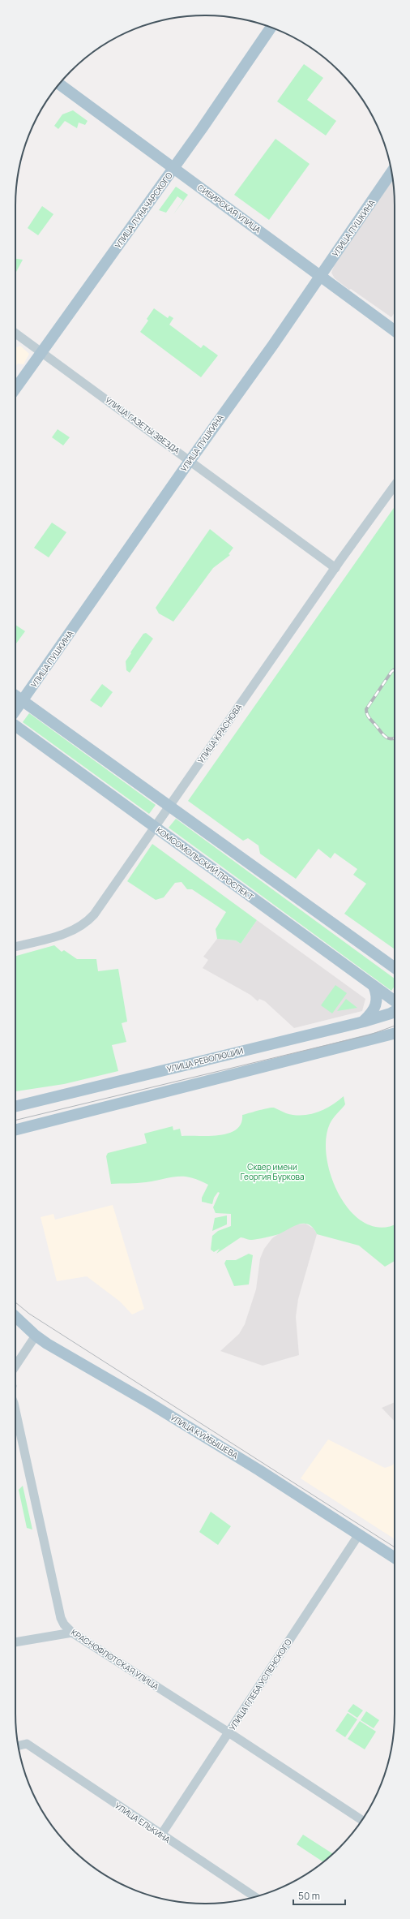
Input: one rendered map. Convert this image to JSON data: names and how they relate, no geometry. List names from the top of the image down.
{
  "streets": {
    "main road": [
      "СИБИРСКАЯ УЛИЦА",
      "УЛИЦА ЛУНАЧАРСКОГО",
      "УЛИЦА ПУШКИНА",
      "КОМСОМОЛЬСКИЙ ПРОСПЕКТ",
      "УЛИЦА РЕВОЛЮЦИИ",
      "УЛИЦА КУЙБЫШЕВА"
    ],
    "street": [
      "УЛИЦА ГАЗЕТЫ ЗВЕЗДА",
      "УЛИЦА КРАСНОВА",
      "КРАСНОФЛОТСКАЯ УЛИЦА",
      "УЛИЦА ГЛЕБА УСПЕНСКОГО",
      "УЛИЦА ЕЛЬКИНА"
    ]
  },
  "crossings": [
    ["СИБИРСКАЯ УЛИЦА", "УЛИЦА ЛУНАЧАРСКОГО"],
    ["СИБИРСКАЯ УЛИЦА", "УЛИЦА ПУШКИНА"],
    ["УЛИЦА ЛУНАЧАРСКОГО", "УЛИЦА ГАЗЕТЫ ЗВЕЗДА"],
    ["УЛИЦА ПУШКИНА", "УЛИЦА ГАЗЕТЫ ЗВЕЗДА"],
    ["УЛИЦА ГАЗЕТЫ ЗВЕЗДА", "УЛИЦА КРАСНОВА"],
    ["УЛИЦА КРАСНОВА", "КОМСОМОЛЬСКИЙ ПРОСПЕКТ"],
    ["УЛИЦА КУЙБЫШЕВА", "УЛИЦА ГЛЕБА УСПЕНСКОГО"],
    ["КРАСНОФЛОТСКАЯ УЛИЦА", "УЛИЦА ГЛЕБА УСПЕНСКОГО"],
    ["УЛИЦА ГЛЕБА УСПЕНСКОГО", "УЛИЦА ЕЛЬКИНА"]
  ],
  "parks": ["Сквер имени Георгия Буркова"],
  "scale_bar": "50 m"
}
